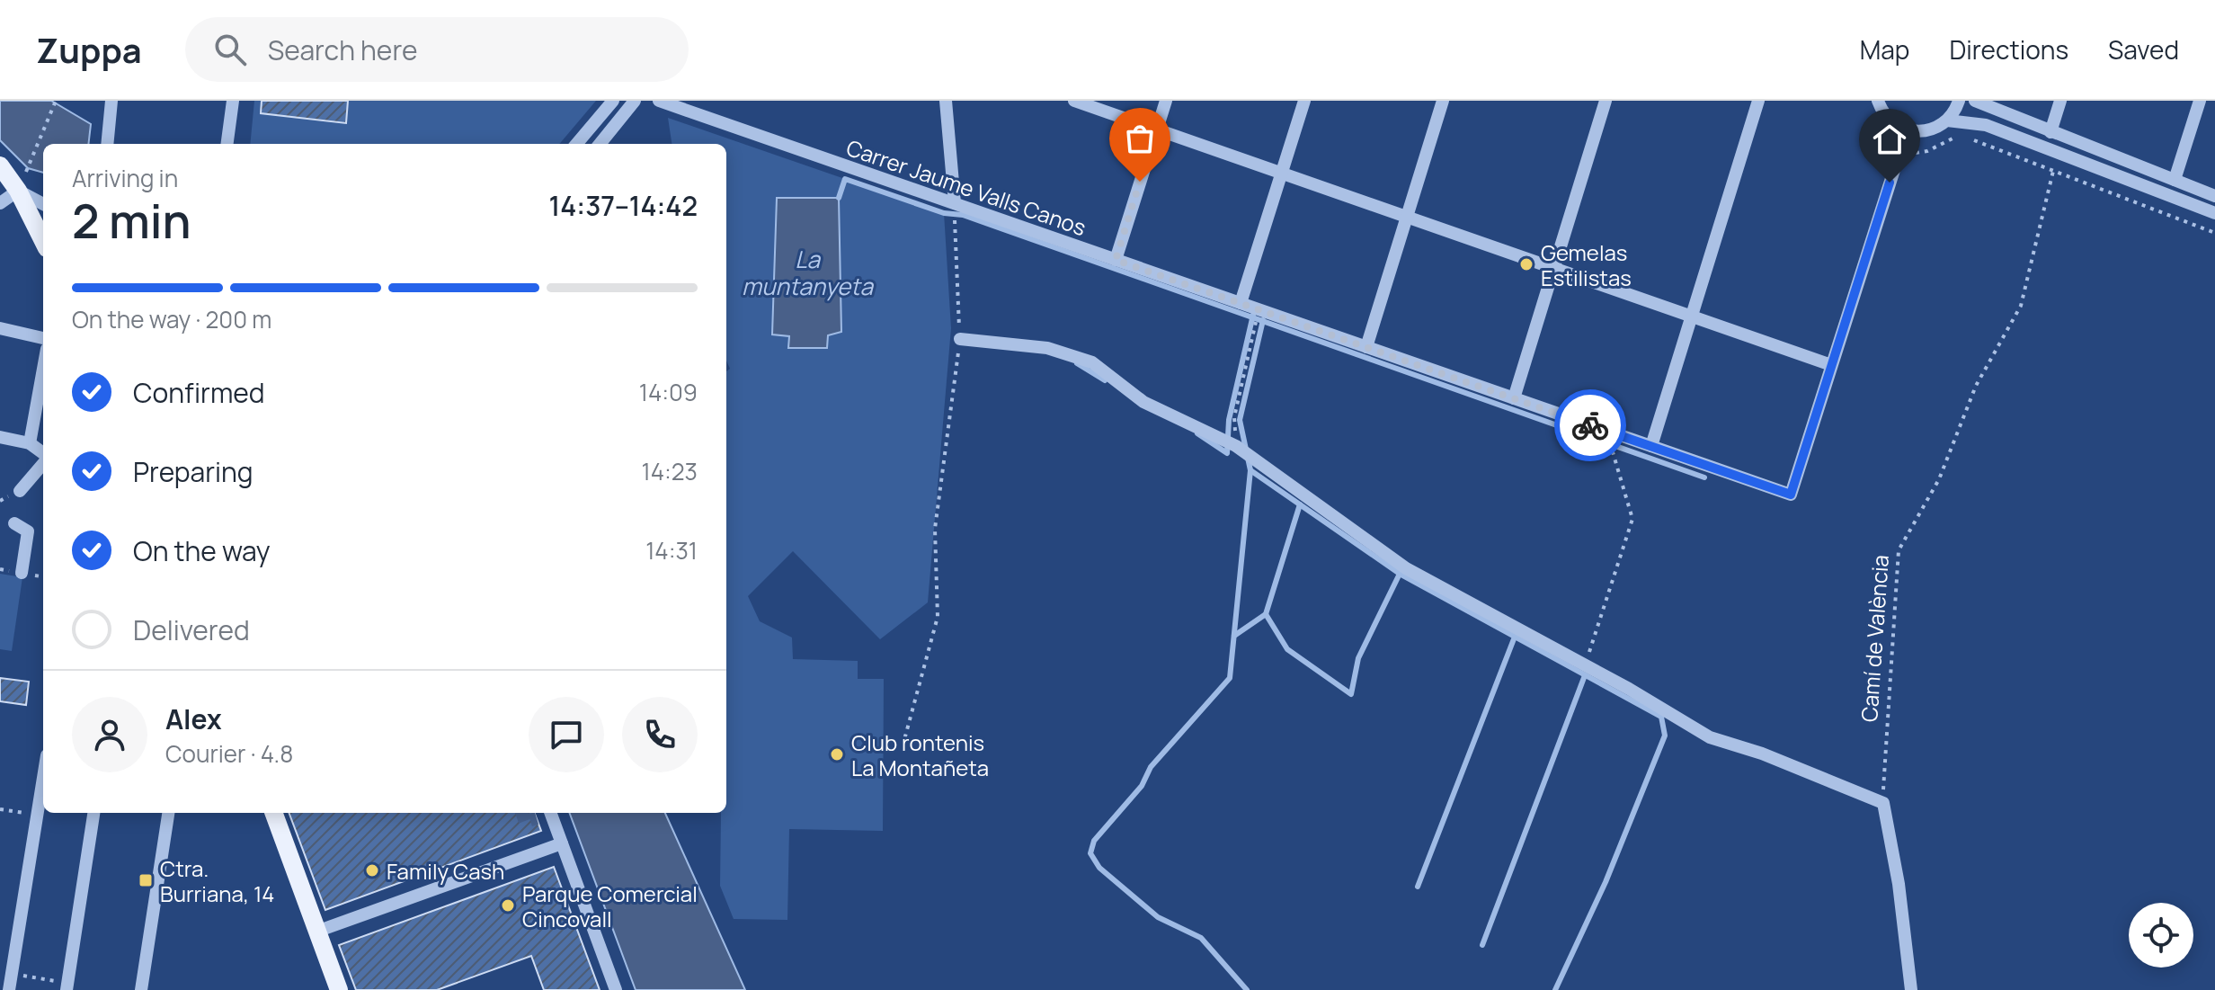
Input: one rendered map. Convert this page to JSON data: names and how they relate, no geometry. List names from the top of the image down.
{
  "streets": {
    "street": ["Carrer Jaume Valls Canos"],
    "path": ["Camí de València"]
  },
  "water": ["La muntanyeta"],
  "places": {
    "other": [
      "Gemelas Estilistas",
      "Club rontenis La Montañeta",
      "Family Cash",
      "Parque Comercial Cincovall"
    ],
    "transit": ["Ctra. Burriana, 14"]
  },
  "page": {
    "header": "Zuppa",
    "search": "Search here",
    "nav": ["Map", "Directions", "Saved"],
    "heading": ["2 min", "Arriving in", "14:37–14:42"],
    "panel": ["Alex", "Courier · 4.8"],
    "bar": "On the way · 200 m",
    "list": [
      ["Confirmed", "14:09"],
      ["Preparing", "14:23"],
      ["On the way", "14:31"],
      "Delivered"
    ]
  }
}
